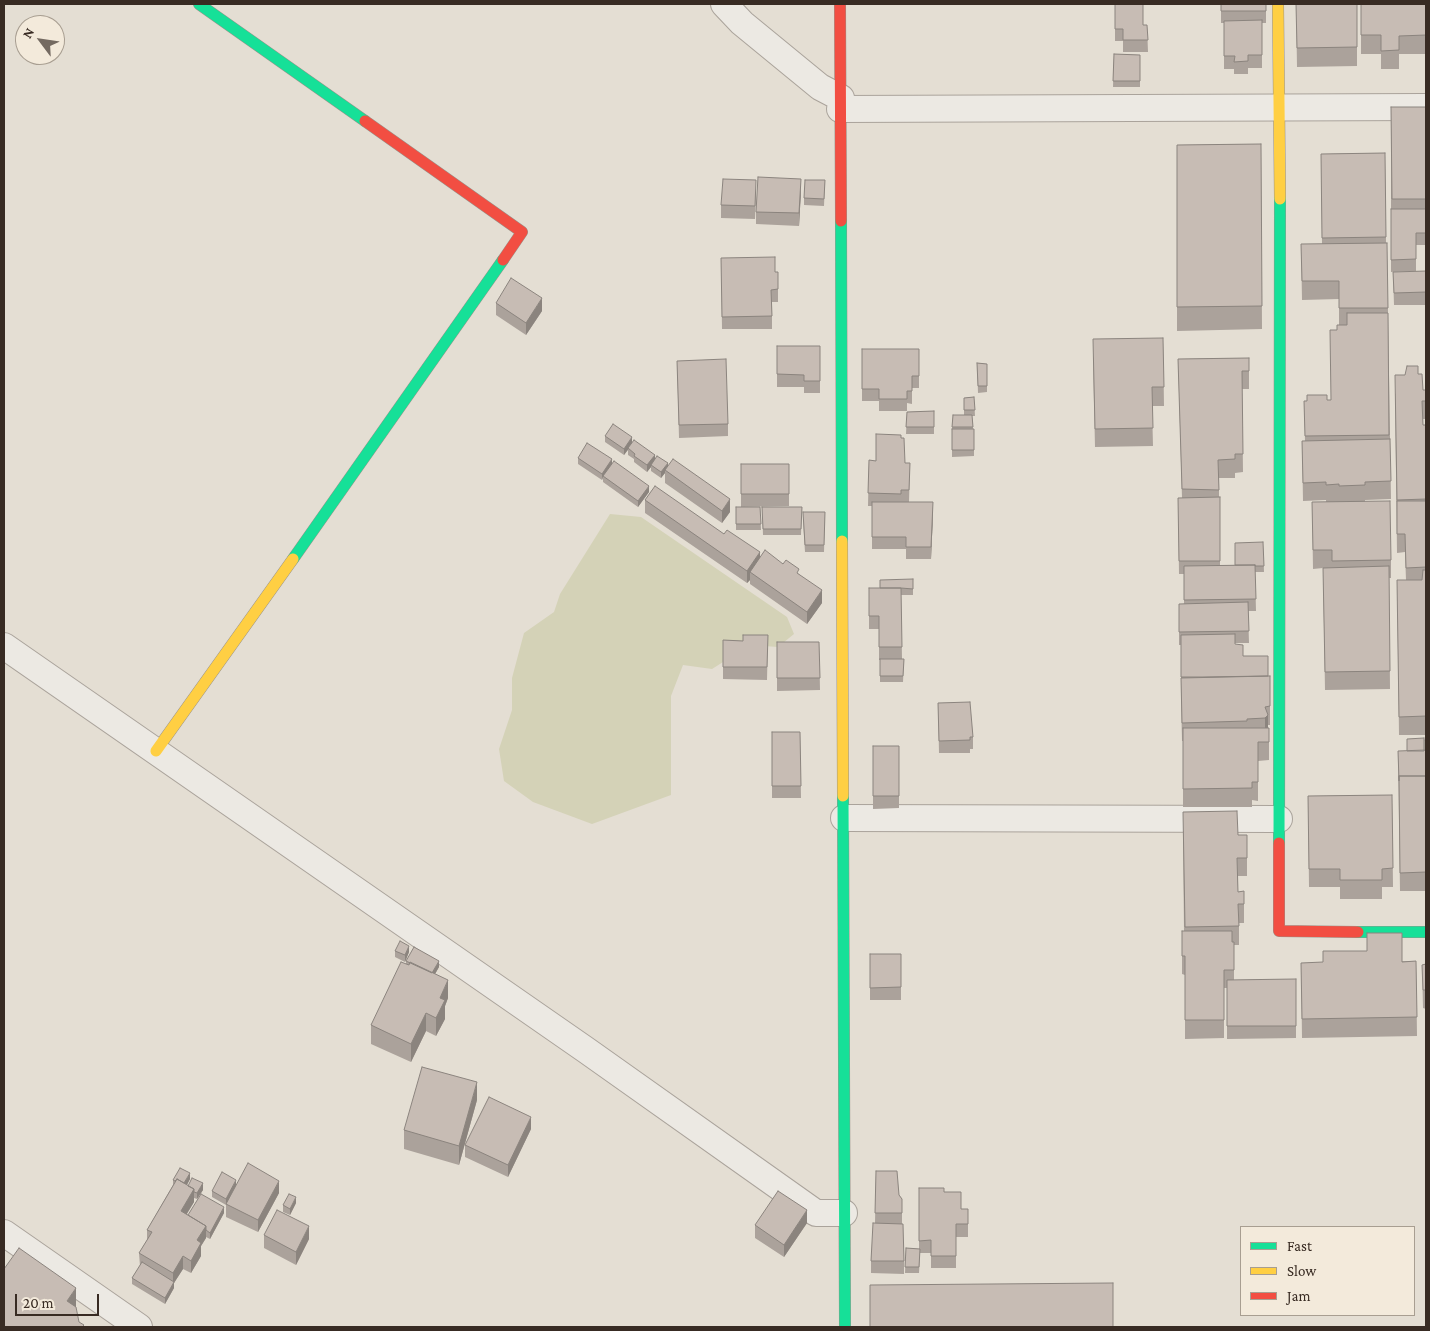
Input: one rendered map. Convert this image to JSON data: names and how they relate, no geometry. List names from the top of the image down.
{
  "legend": ["Fast", "Slow", "Jam"],
  "scale_bar": "20 m",
  "north": "top left"
}
